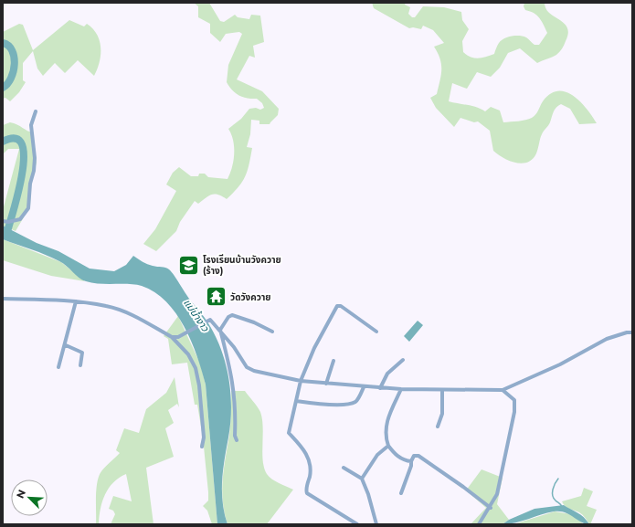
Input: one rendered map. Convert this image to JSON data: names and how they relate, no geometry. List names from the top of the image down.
{
  "water": ["แม่น้ำงาว"],
  "places": {
    "school or university": ["โรงเรียนบ้านวังควาย (ร้าง)"],
    "temple": ["วัดวังควาย"]
  },
  "north": "top left"
}
